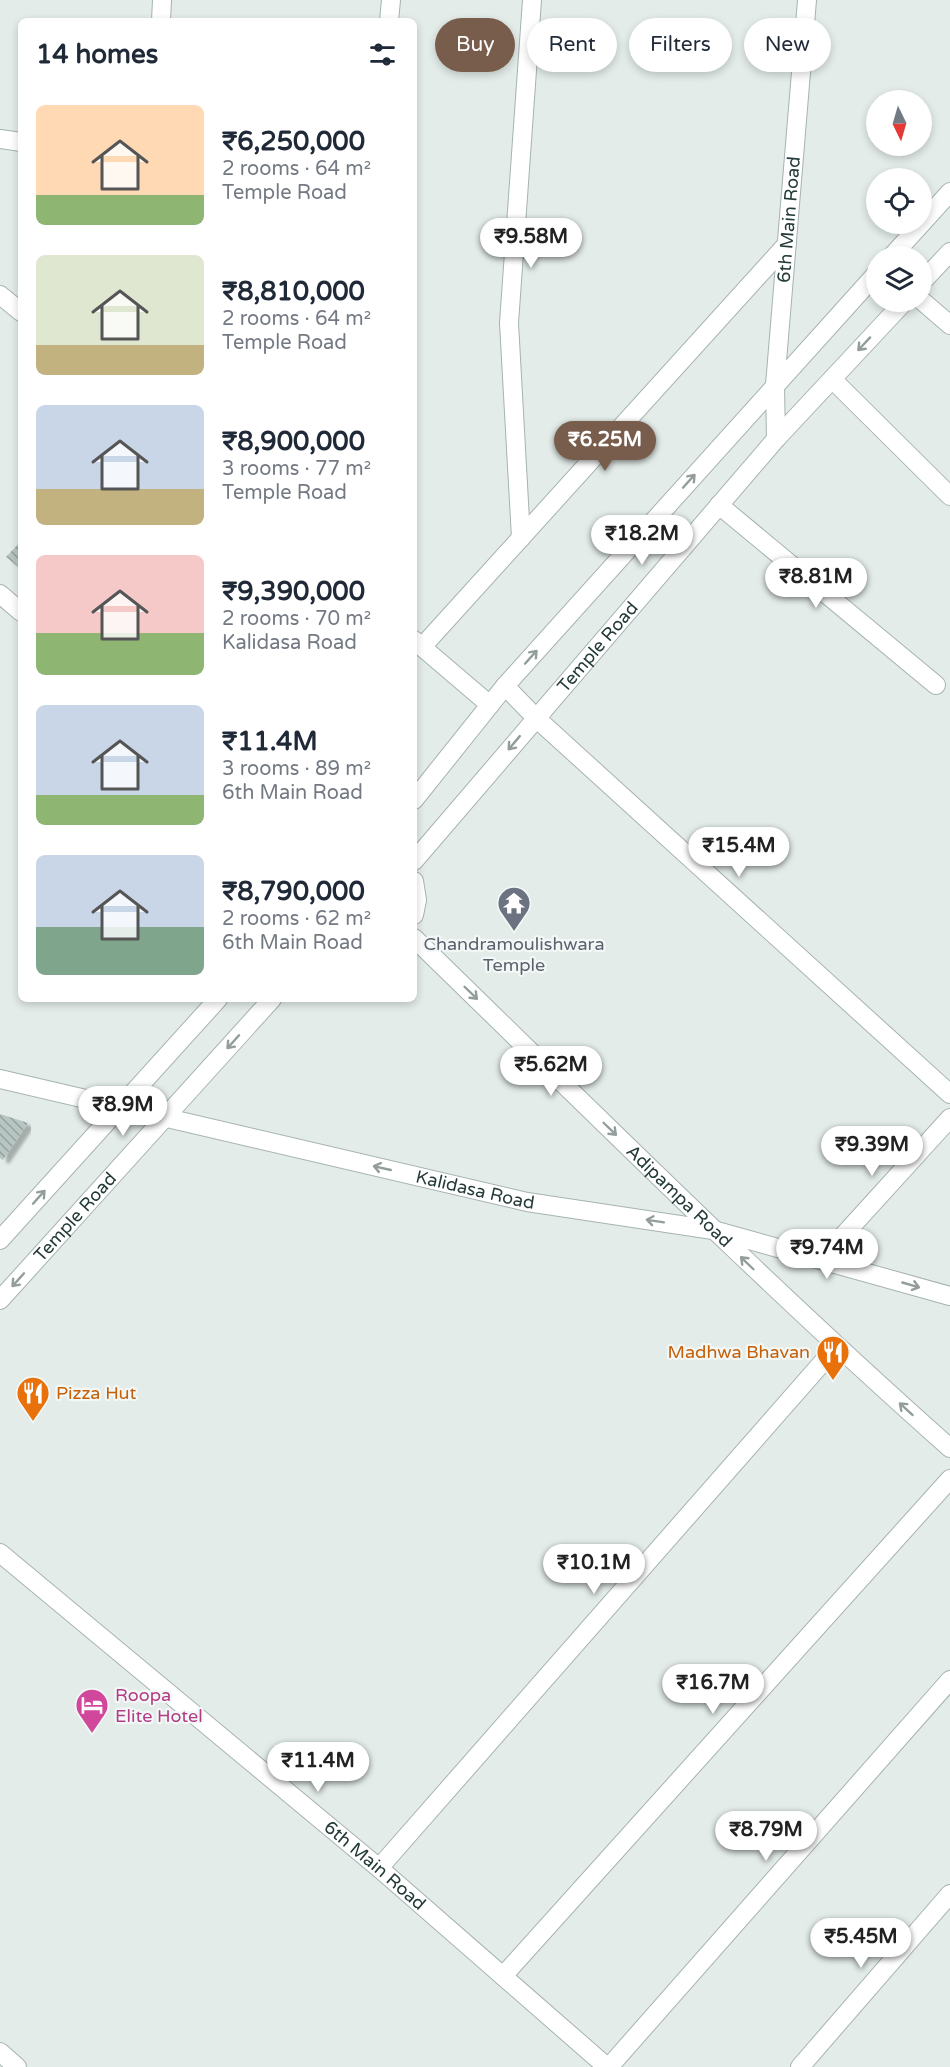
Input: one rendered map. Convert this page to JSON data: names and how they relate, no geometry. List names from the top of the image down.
{
  "streets": {
    "street": [
      "6th Main Road",
      "Temple Road",
      "Kalidasa Road",
      "Adipampa Road"
    ]
  },
  "crossings": [
    ["6th Main Road", "Temple Road"],
    ["Temple Road", "Kalidasa Road"],
    ["Kalidasa Road", "Adipampa Road"]
  ],
  "places": {
    "temple": ["Chandramoulishwara Temple"],
    "restaurant": ["Madhwa Bhavan", "Pizza Hut"],
    "hotel": ["Roopa Elite Hotel"]
  },
  "north": "bottom",
  "page": {
    "chip": [
      "Buy",
      "Rent",
      "Filters",
      "New"
    ],
    "heading": "14 homes",
    "list": [
      {
        "name": "₹6,250,000",
        "note": "2 rooms · 64 m² · Temple Road"
      },
      {
        "name": "₹8,810,000",
        "note": "2 rooms · 64 m² · Temple Road"
      },
      {
        "name": "₹8,900,000",
        "note": "3 rooms · 77 m² · Temple Road"
      },
      {
        "name": "₹9,390,000",
        "note": "2 rooms · 70 m² · Kalidasa Road"
      },
      {
        "name": "₹11.4M",
        "note": "3 rooms · 89 m² · 6th Main Road"
      },
      {
        "name": "₹8,790,000",
        "note": "2 rooms · 62 m² · 6th Main Road"
      }
    ],
    "price": [
      "₹9.58M",
      "₹6.25M",
      "₹18.2M",
      "₹8.81M",
      "₹15.4M",
      "₹5.62M",
      "₹8.9M",
      "₹9.39M",
      "₹9.74M",
      "₹10.1M",
      "₹16.7M",
      "₹11.4M",
      "₹8.79M",
      "₹5.45M"
    ]
  }
}
